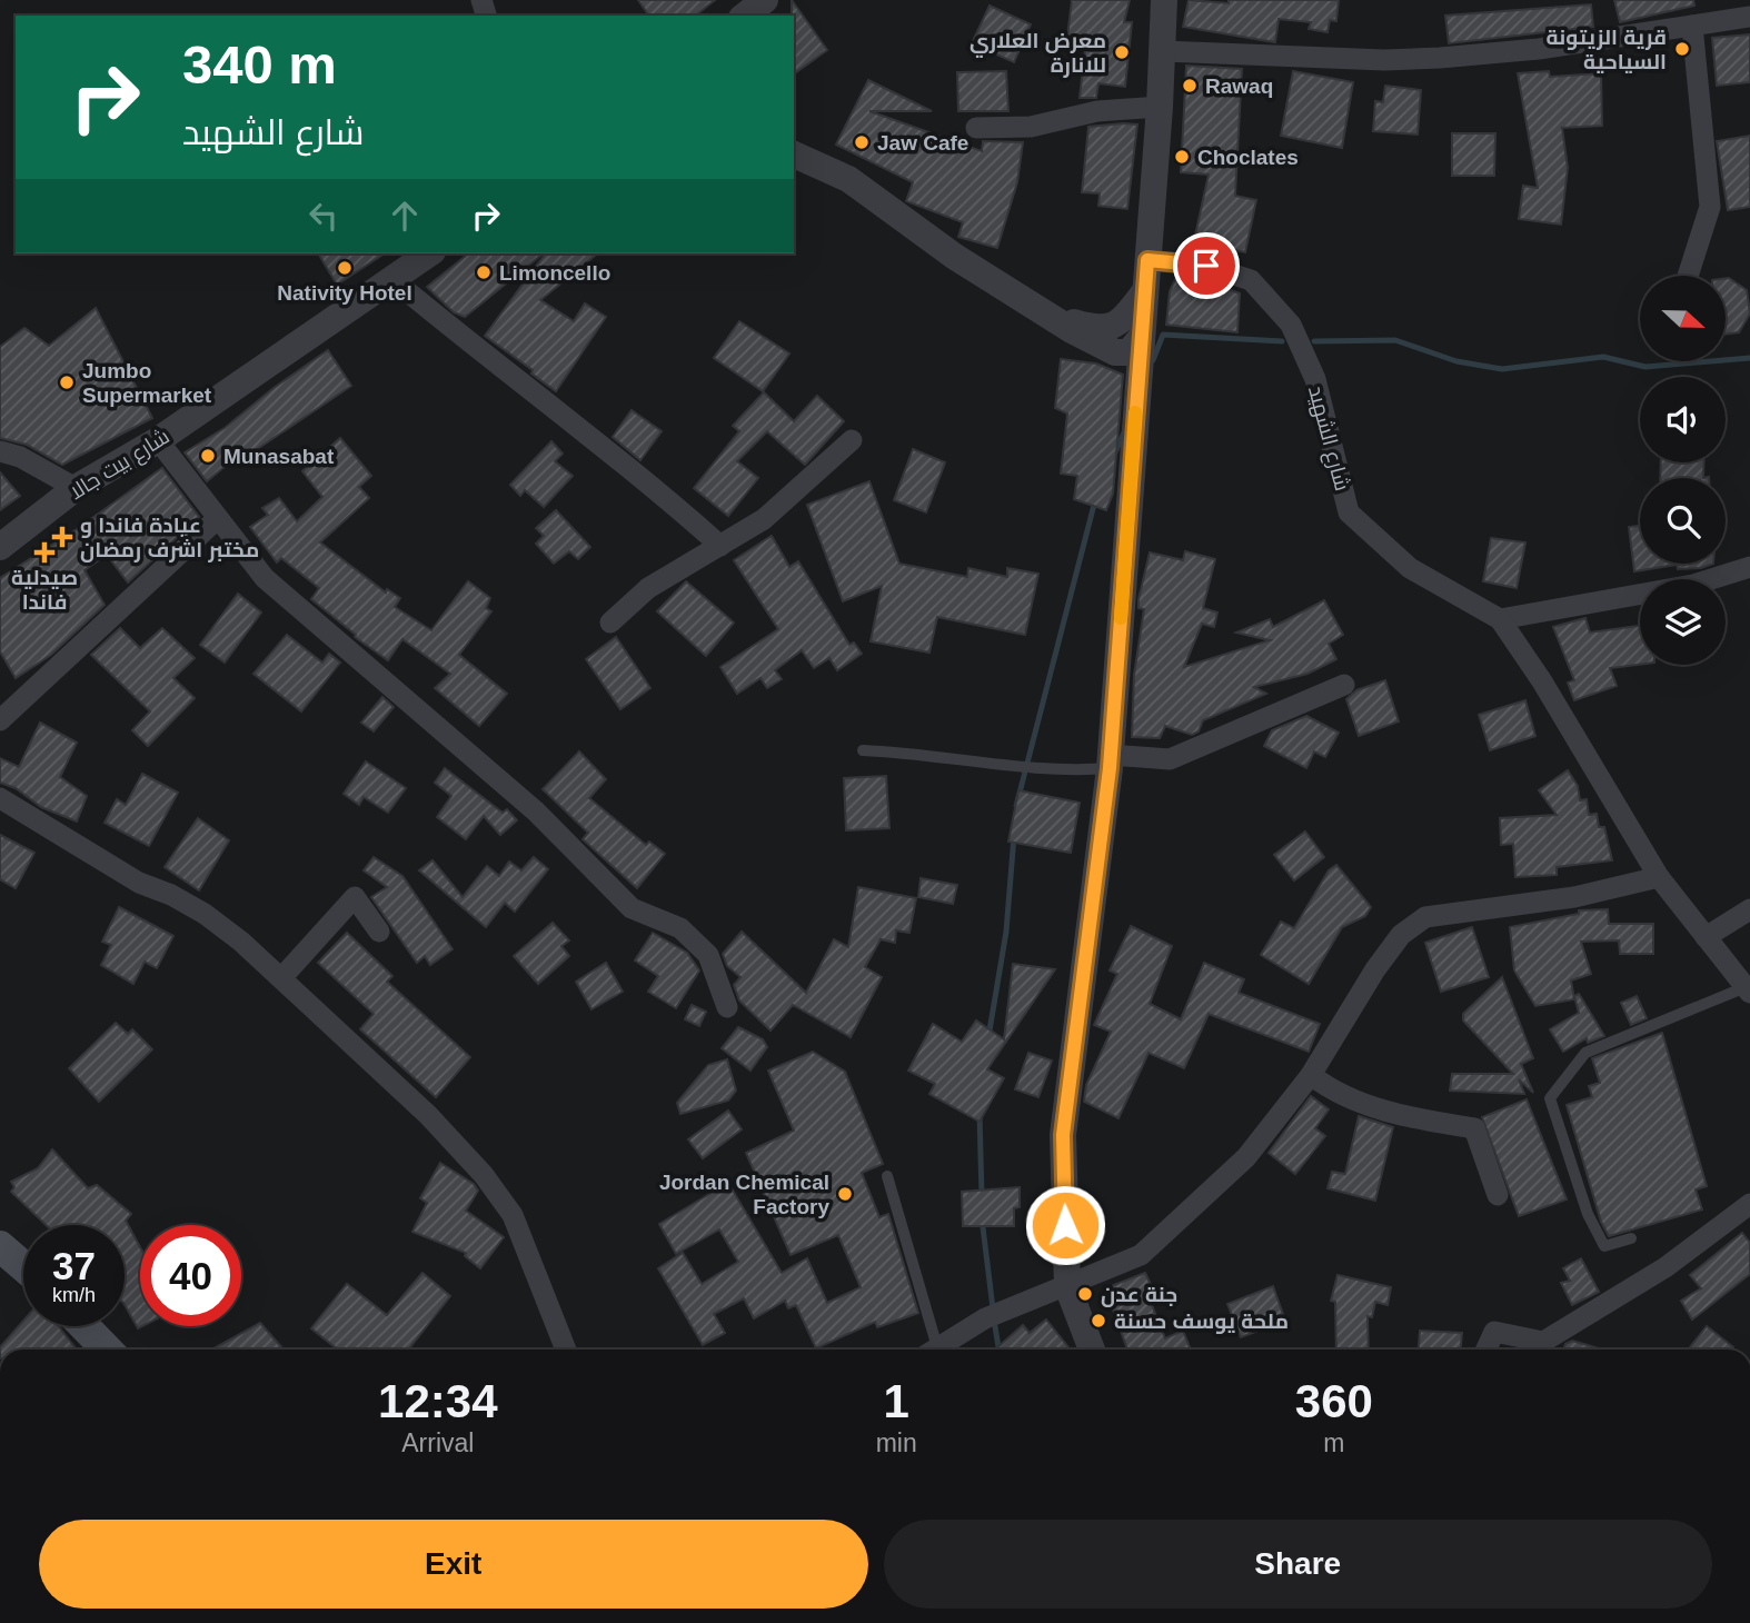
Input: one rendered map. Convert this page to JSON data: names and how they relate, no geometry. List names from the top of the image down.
{
  "streets": {
    "street": ["شارع الشهيد", "شارع بيت جالا"]
  },
  "places": {
    "other": [
      "قرية الزيتونة السياحية",
      "معرض العلاري للانارة",
      "Rawaq",
      "Jaw Cafe",
      "Choclates",
      "Nativity Hotel",
      "Limoncello",
      "Jumbo Supermarket",
      "Munasabat",
      "Jordan Chemical Factory",
      "جنة عدن",
      "ملحة يوسف حسنة"
    ],
    "health": ["عيادة فاندا و مختبر اشرف رمضان", "صيدلية فاندا"]
  },
  "north": "right",
  "page": {
    "turn": ["340 m", "شارع الشهيد"],
    "speed": "37 km/h",
    "limit": "40",
    "eta": [
      "12:34",
      "Arrival",
      "1",
      "min",
      "360",
      "m"
    ],
    "buttons": ["Exit", "Share"]
  }
}
